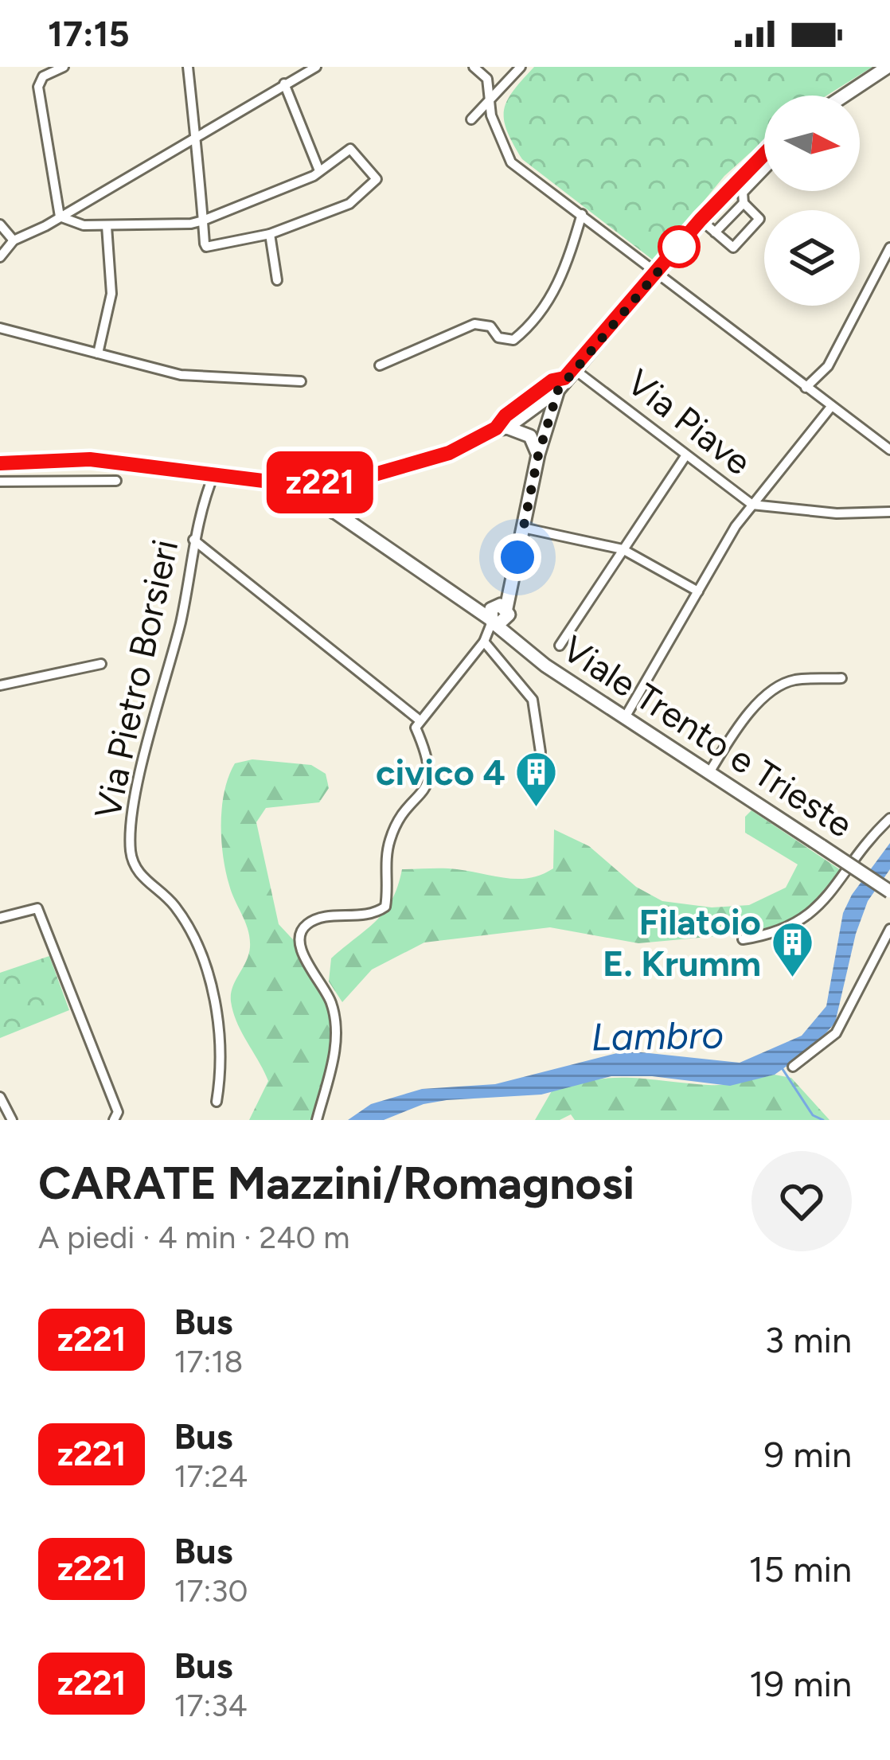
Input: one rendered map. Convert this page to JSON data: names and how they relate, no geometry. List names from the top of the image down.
{
  "streets": {
    "main road": ["Viale Trento e Trieste"],
    "street": ["Via Piave", "Via Pietro Borsieri"]
  },
  "water": ["Lambro"],
  "places": {
    "building": ["civico 4", "Filatoio E. Krumm"]
  },
  "lines": ["bus line z221"],
  "north": "right",
  "page": {
    "status": "17:15",
    "on_map": "z221",
    "heading": ["CARATE Mazzini/Romagnosi", "A piedi · 4 min · 240 m"],
    "list": [
      {
        "mark": "z221",
        "name": "Bus",
        "note": "17:18",
        "value": "3 min"
      },
      {
        "mark": "z221",
        "name": "Bus",
        "note": "17:24",
        "value": "9 min"
      },
      {
        "mark": "z221",
        "name": "Bus",
        "note": "17:30",
        "value": "15 min"
      },
      {
        "mark": "z221",
        "name": "Bus",
        "note": "17:34",
        "value": "19 min"
      }
    ]
  }
}
